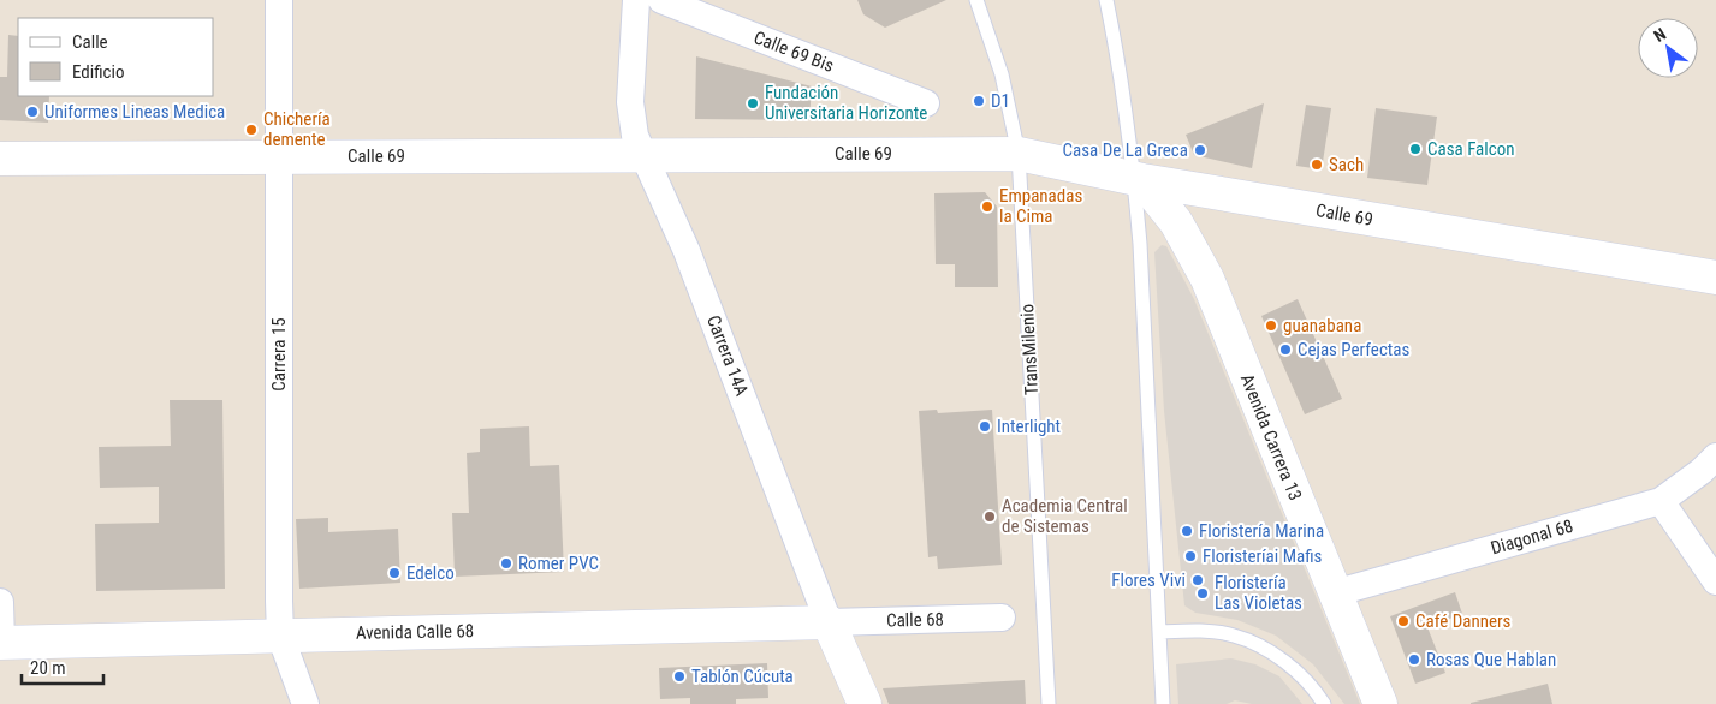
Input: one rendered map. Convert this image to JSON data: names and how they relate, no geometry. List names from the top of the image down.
{
  "streets": {
    "street": [
      "Calle 69 Bis",
      "Calle 69",
      "Carrera 15",
      "Carrera 14A",
      "Avenida Carrera 13",
      "Diagonal 68",
      "Calle 68",
      "Avenida Calle 68"
    ],
    "lane": ["TransMilenio"]
  },
  "crossings": [
    ["Calle 69", "TransMilenio"],
    ["Calle 69", "Carrera 15"],
    ["Calle 69", "Carrera 14A"],
    ["Calle 69", "Avenida Carrera 13"],
    ["Carrera 15", "Avenida Calle 68"],
    ["Carrera 14A", "Calle 68"],
    ["Carrera 14A", "Avenida Calle 68"],
    ["Avenida Carrera 13", "Diagonal 68"],
    ["Calle 68", "Avenida Calle 68"]
  ],
  "places": [
    "D1",
    "Fundación Universitaria Horizonte",
    "Uniformes Lineas Medica",
    "Chichería demente",
    "Casa Falcon",
    "Casa De La Greca",
    "Sach",
    "Empanadas la Cima",
    "guanabana",
    "Cejas Perfectas",
    "Interlight",
    "Academia Central de Sistemas",
    "Floristería Marina",
    "Floristeríai Mafis",
    "Romer PVC",
    "Edelco",
    "Flores Vivi",
    "Floristería Las Violetas",
    "Café Danners",
    "Rosas Que Hablan",
    "Tablón Cúcuta"
  ],
  "legend": ["Calle", "Edificio"],
  "scale_bar": "20 m",
  "north": "top left"
}
